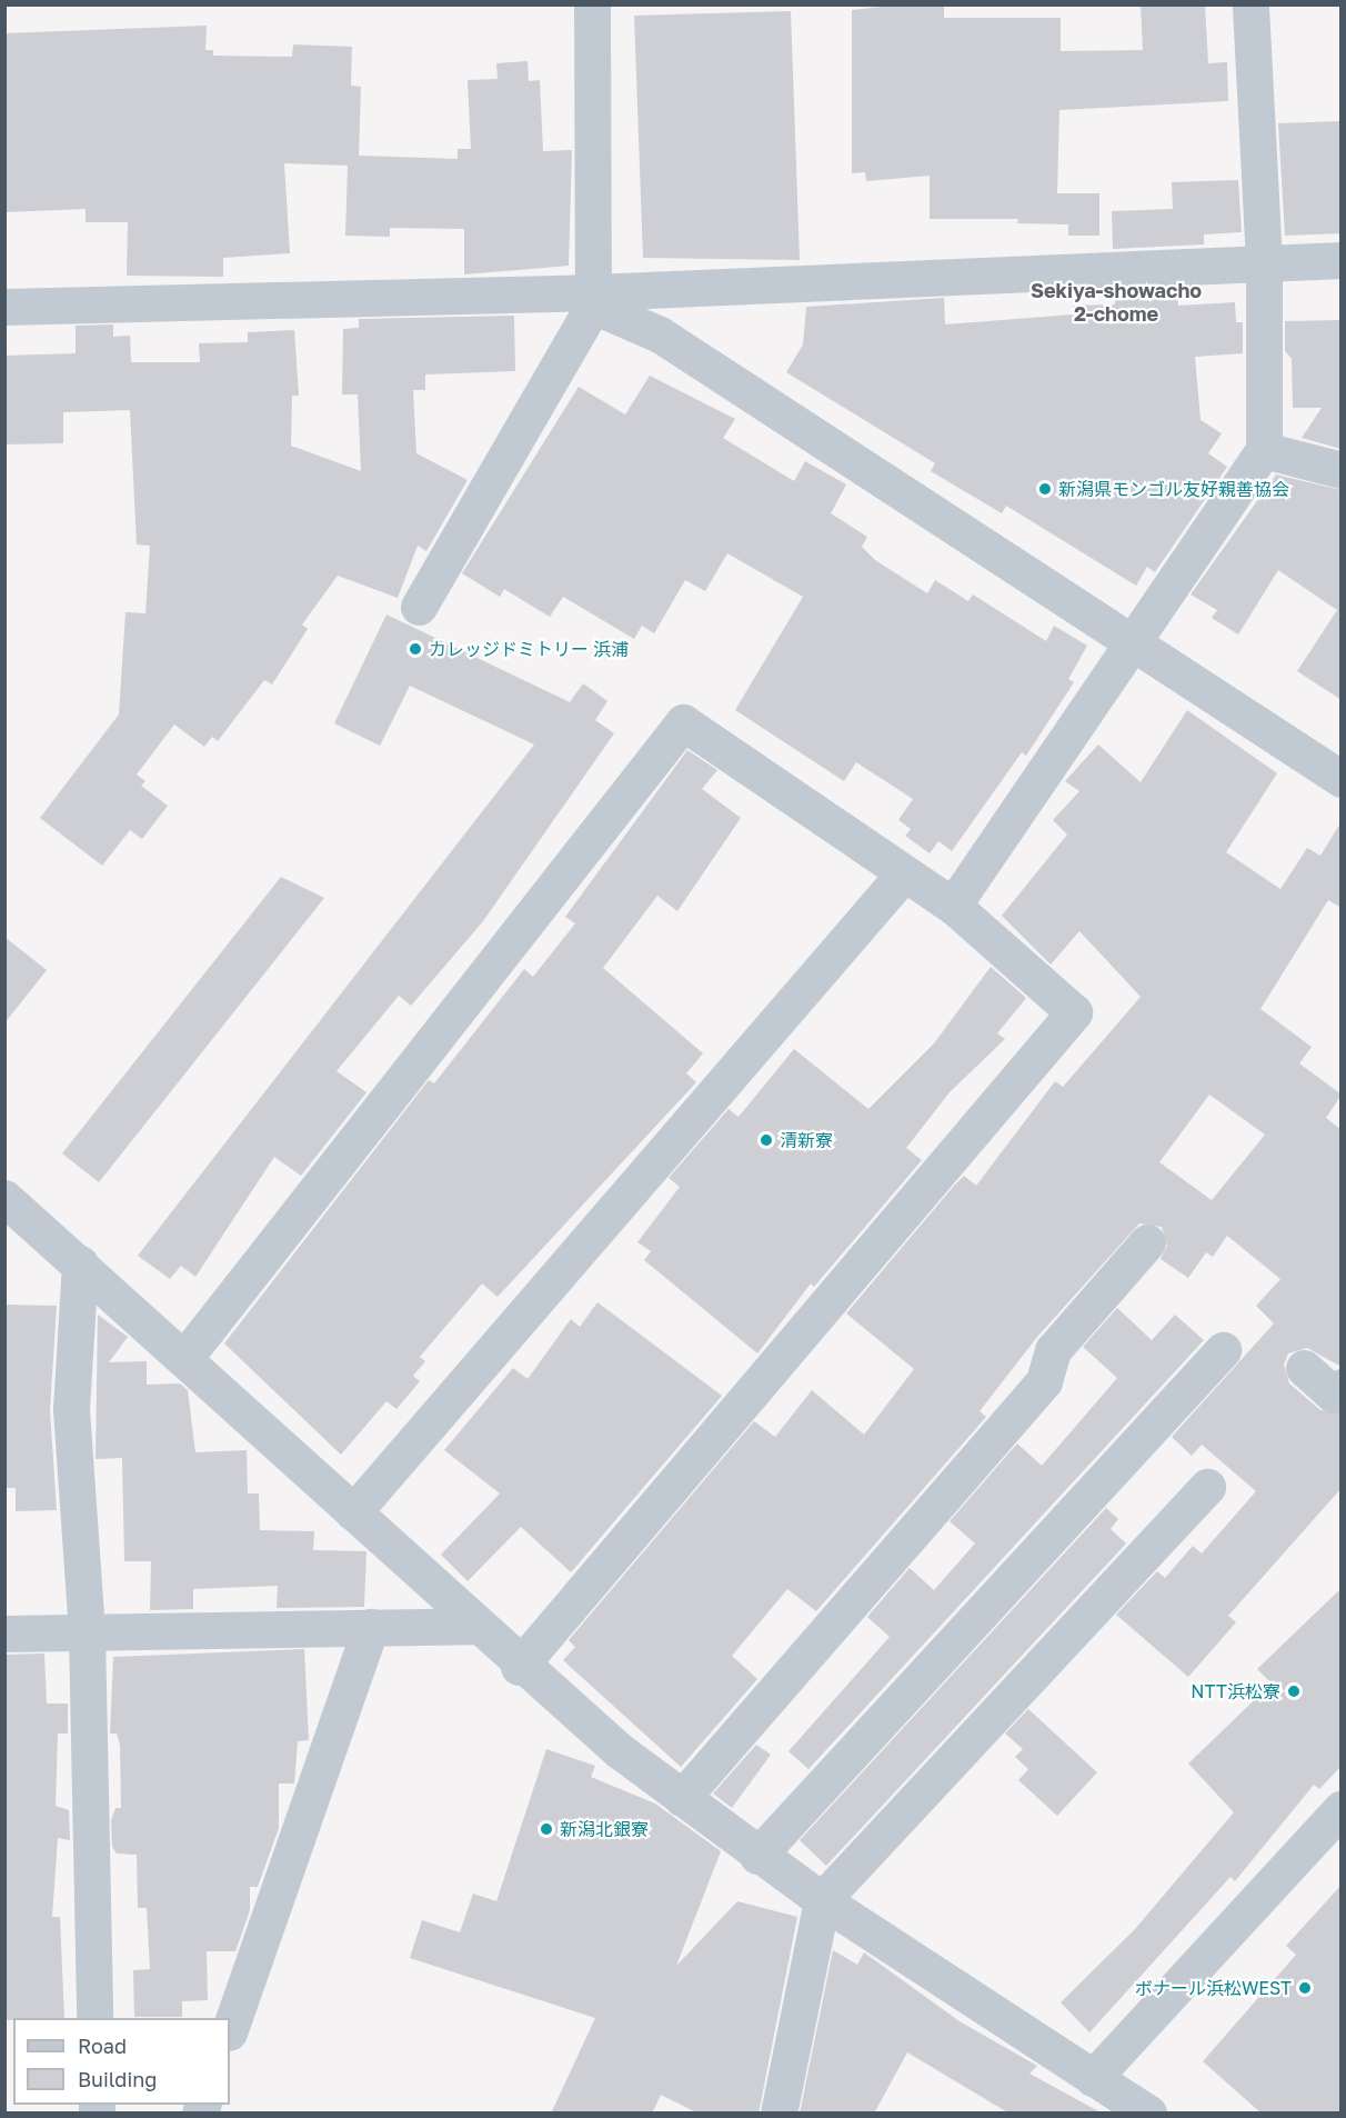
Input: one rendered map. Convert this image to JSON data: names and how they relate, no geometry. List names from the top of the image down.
{
  "districts": ["Sekiya-showacho 2-chome"],
  "places": [
    "新潟県モンゴル友好親善協会",
    "カレッジドミトリー 浜浦",
    "清新寮",
    "NTT浜松寮",
    "新潟北銀寮",
    "ボナール浜松WEST"
  ],
  "legend": ["Road", "Building"]
}
